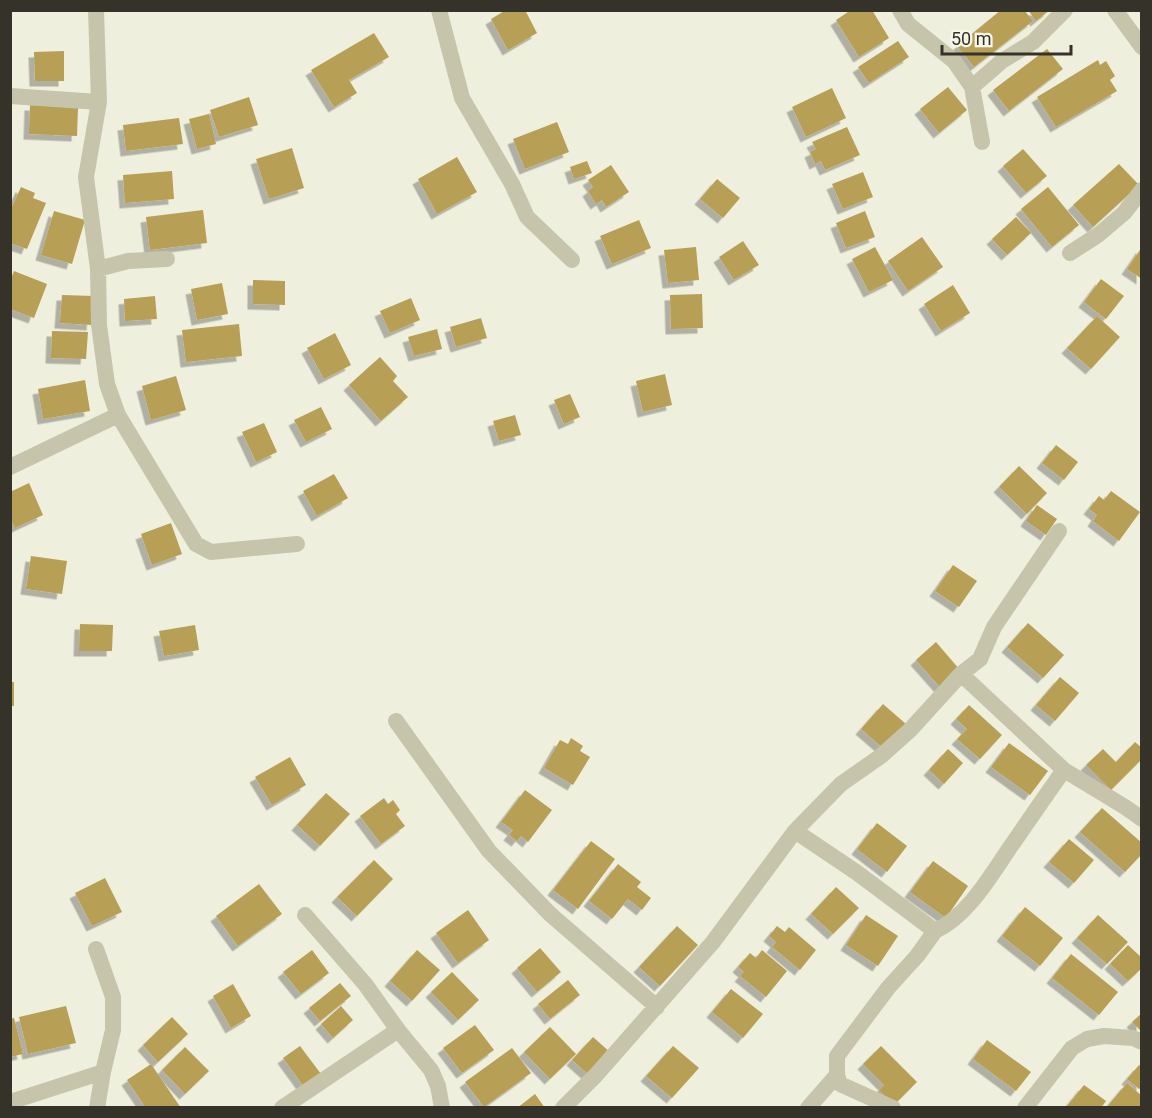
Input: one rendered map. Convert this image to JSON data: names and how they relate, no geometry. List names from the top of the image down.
{
  "scale_bar": "50 m"
}
